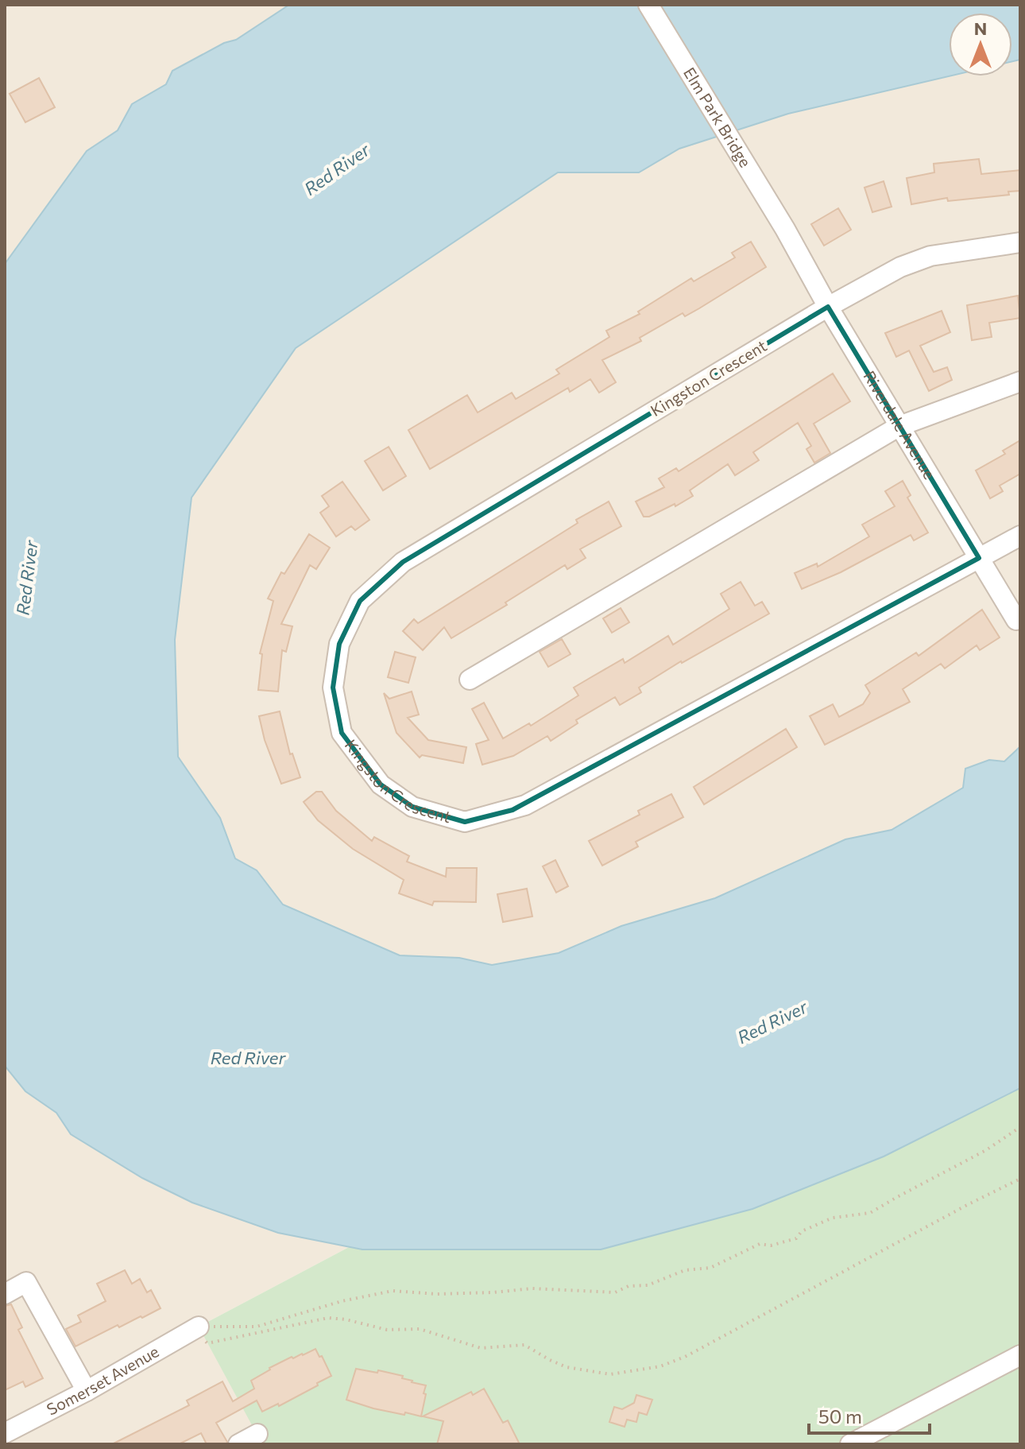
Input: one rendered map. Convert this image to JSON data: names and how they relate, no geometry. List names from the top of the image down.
{
  "streets": {
    "street": [
      "Elm Park Bridge",
      "Kingston Crescent",
      "Riverdale Avenue",
      "Somerset Avenue"
    ]
  },
  "crossings": [
    ["Elm Park Bridge", "Riverdale Avenue"],
    ["Kingston Crescent", "Riverdale Avenue"]
  ],
  "water": ["Red River"],
  "scale_bar": "50 m",
  "north": "top"
}
